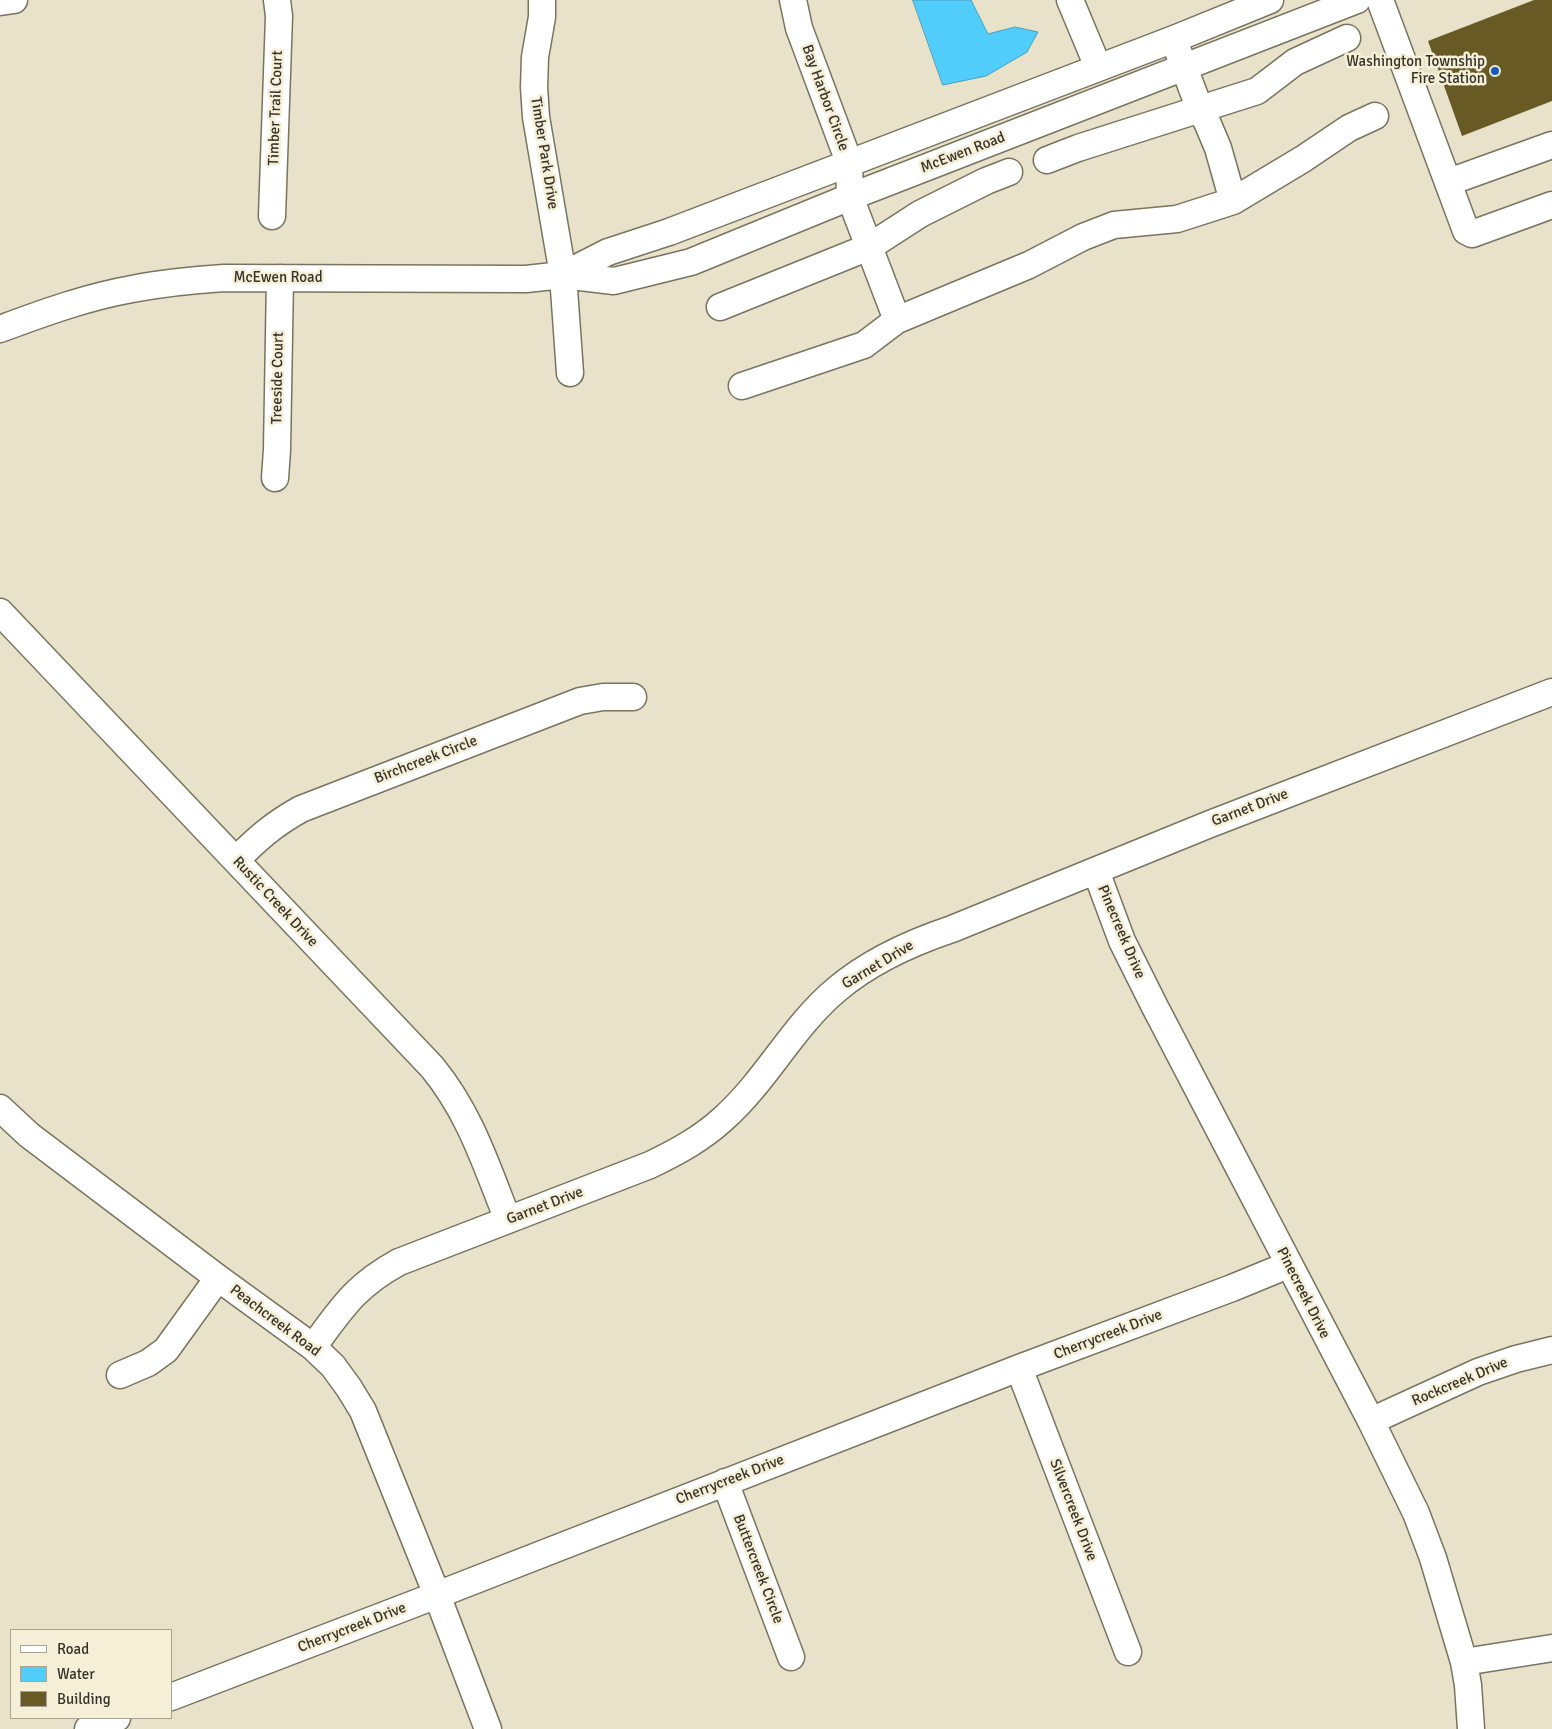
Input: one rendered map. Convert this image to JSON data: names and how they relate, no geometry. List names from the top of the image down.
{
  "streets": {
    "street": [
      "Bay Harbor Circle",
      "Timber Trail Court",
      "Timber Park Drive",
      "McEwen Road",
      "Treeside Court",
      "Birchcreek Circle",
      "Garnet Drive",
      "Rustic Creek Drive",
      "Pinecreek Drive",
      "Peachcreek Road",
      "Cherrycreek Drive",
      "Rockcreek Drive",
      "Silvercreek Drive",
      "Buttercreek Circle"
    ]
  },
  "crossings": [
    ["Bay Harbor Circle", "McEwen Road"],
    ["Timber Park Drive", "McEwen Road"],
    ["McEwen Road", "Treeside Court"],
    ["Birchcreek Circle", "Rustic Creek Drive"],
    ["Garnet Drive", "Rustic Creek Drive"],
    ["Garnet Drive", "Pinecreek Drive"],
    ["Garnet Drive", "Peachcreek Road"],
    ["Pinecreek Drive", "Cherrycreek Drive"],
    ["Pinecreek Drive", "Rockcreek Drive"],
    ["Peachcreek Road", "Cherrycreek Drive"],
    ["Cherrycreek Drive", "Silvercreek Drive"],
    ["Cherrycreek Drive", "Buttercreek Circle"]
  ],
  "places": ["Washington Township Fire Station"],
  "legend": ["Road", "Water", "Building"]
}
